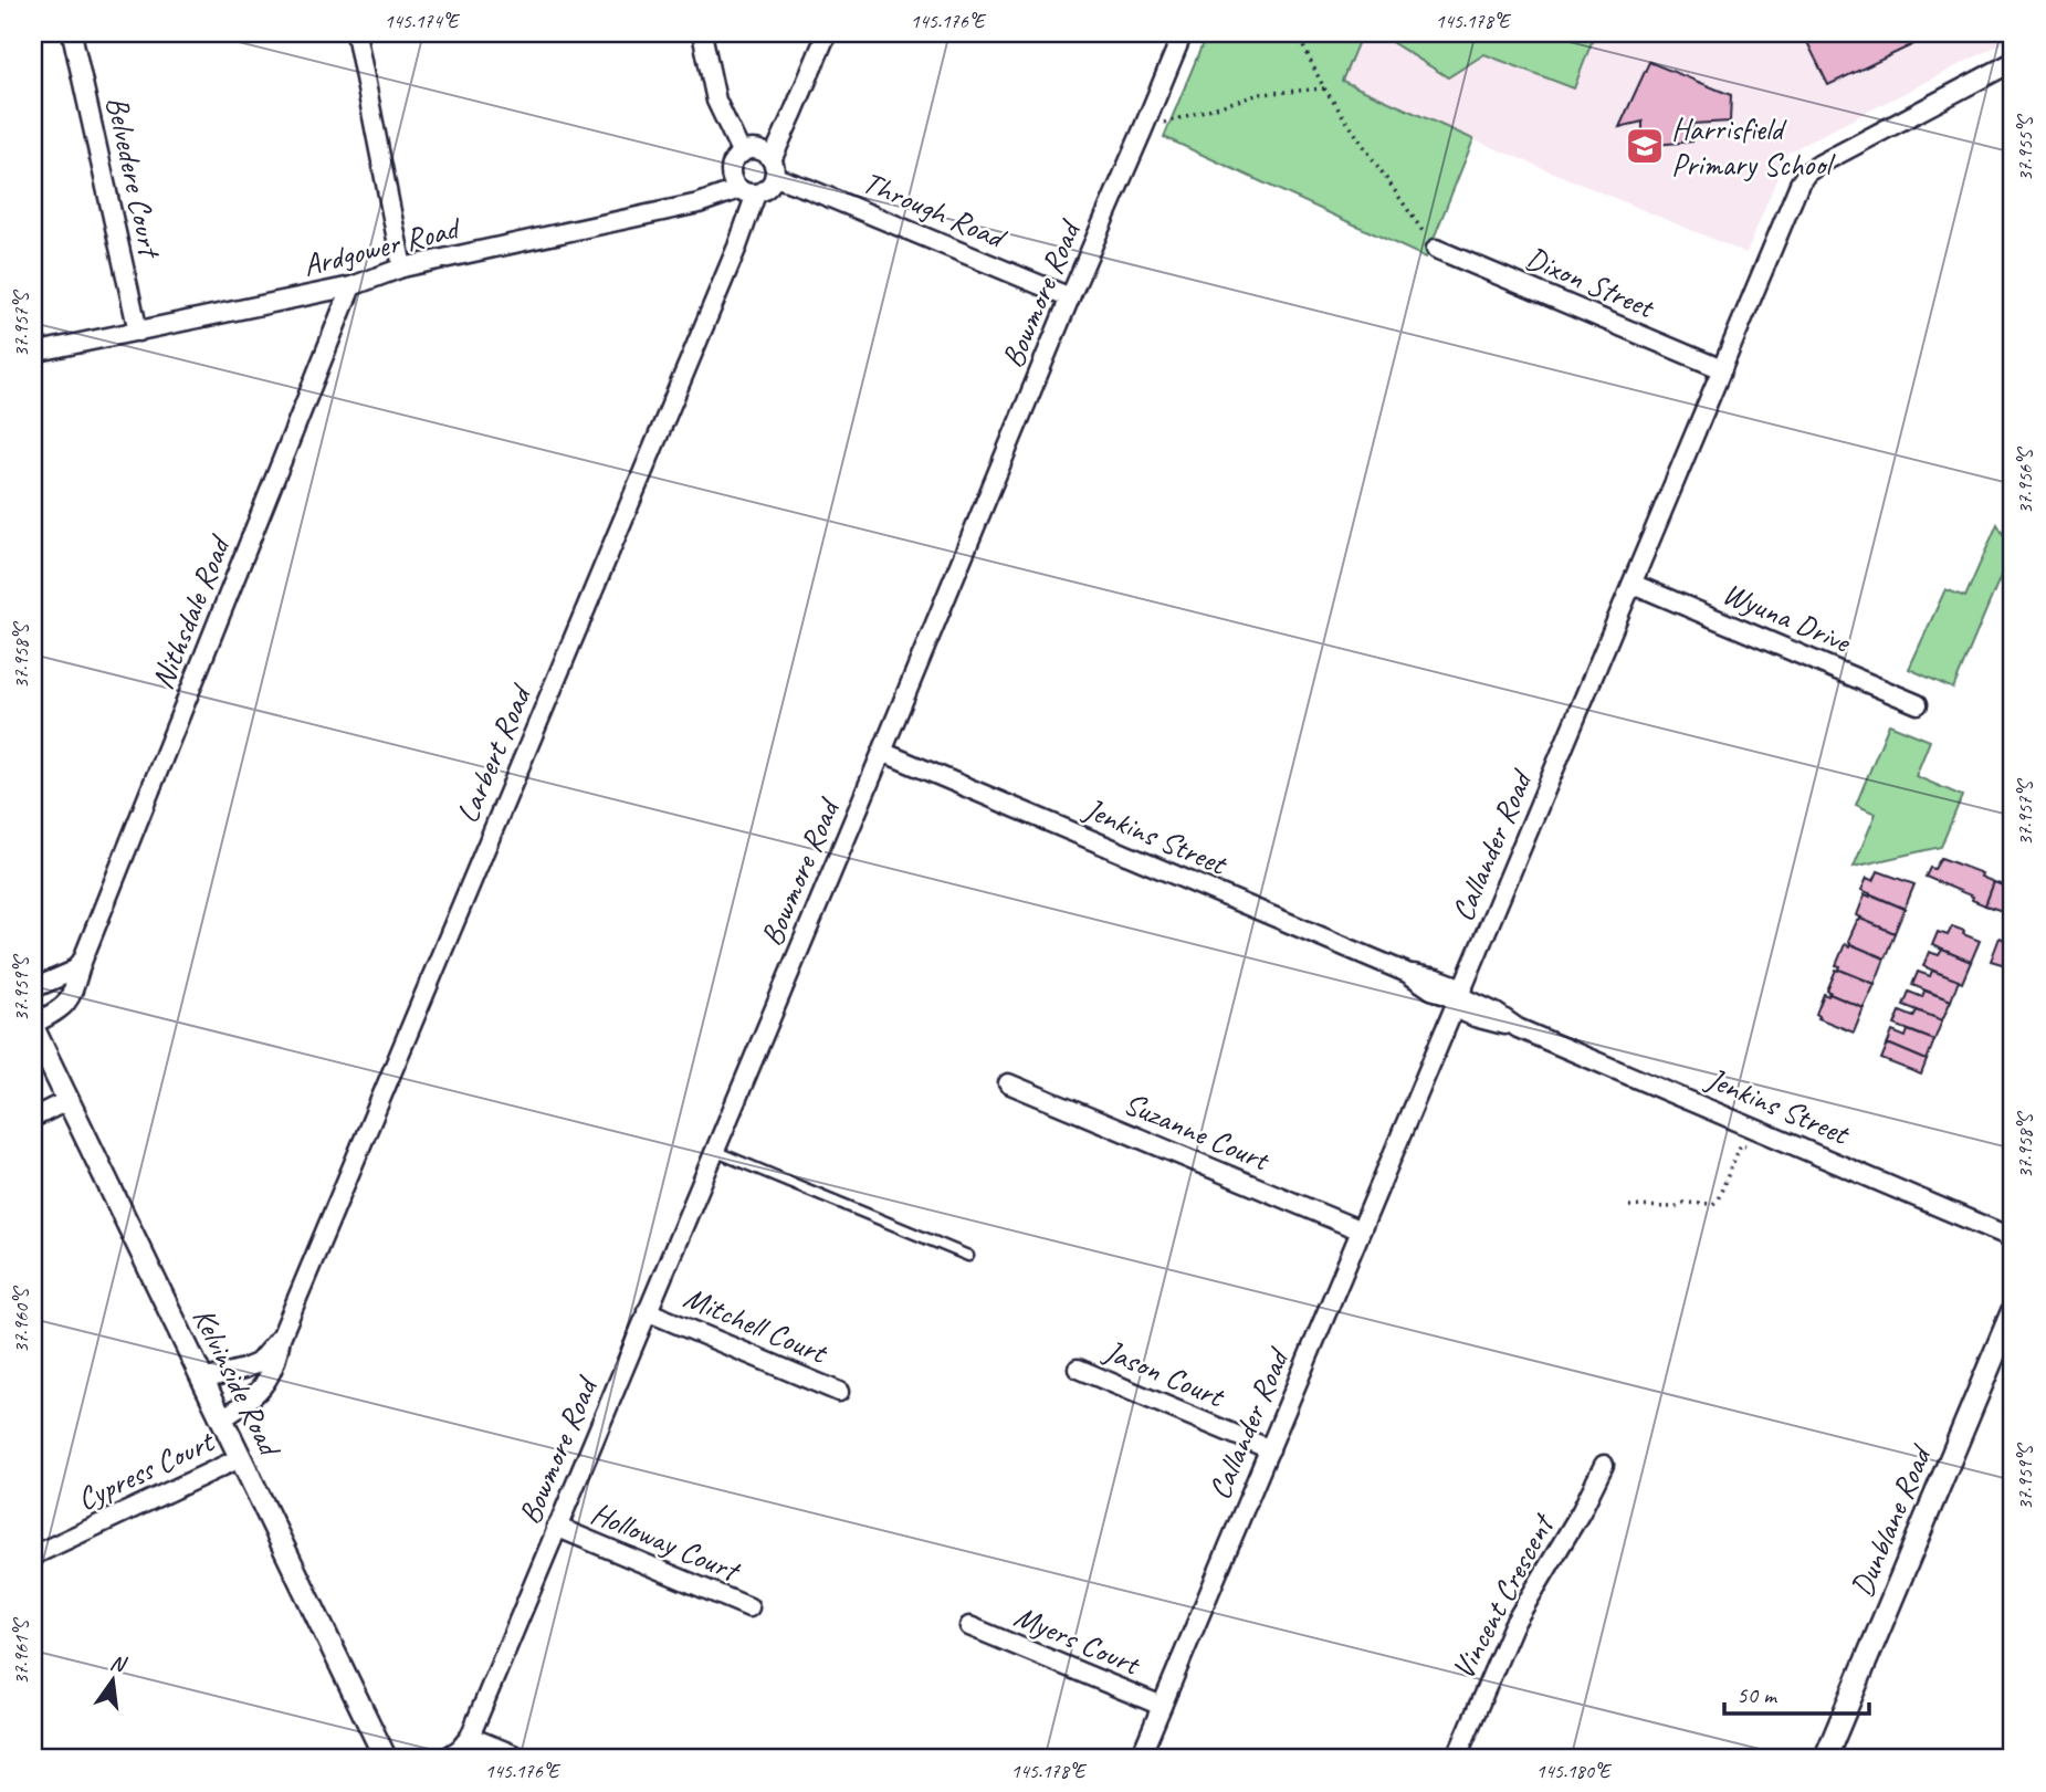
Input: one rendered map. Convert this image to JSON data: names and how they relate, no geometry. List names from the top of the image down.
{
  "streets": {
    "street": [
      "Belvedere Court",
      "Through Road",
      "Ardgower Road",
      "Dixon Street",
      "Bowmore Road",
      "Nithsdale Road",
      "Wyuna Drive",
      "Larbert Road",
      "Jenkins Street",
      "Callander Road",
      "Suzanne Court",
      "Mitchell Court",
      "Jason Court",
      "Kelvinside Road",
      "Cypress Court",
      "Dunblane Road",
      "Holloway Court",
      "Vincent Crescent",
      "Myers Court"
    ]
  },
  "crossings": [
    ["Belvedere Court", "Ardgower Road"],
    ["Through Road", "Ardgower Road"],
    ["Through Road", "Bowmore Road"],
    ["Through Road", "Larbert Road"],
    ["Ardgower Road", "Nithsdale Road"],
    ["Ardgower Road", "Larbert Road"],
    ["Dixon Street", "Callander Road"],
    ["Bowmore Road", "Jenkins Street"],
    ["Bowmore Road", "Mitchell Court"],
    ["Bowmore Road", "Holloway Court"],
    ["Nithsdale Road", "Kelvinside Road"],
    ["Wyuna Drive", "Callander Road"],
    ["Larbert Road", "Kelvinside Road"],
    ["Jenkins Street", "Callander Road"],
    ["Callander Road", "Suzanne Court"],
    ["Callander Road", "Jason Court"],
    ["Callander Road", "Myers Court"],
    ["Kelvinside Road", "Cypress Court"]
  ],
  "places": {
    "school or university": ["Harrisfield Primary School"]
  },
  "scale_bar": "50 m",
  "north": "top",
  "coordinates": [
    "145.174°E",
    "145.176°E",
    "145.178°E",
    "37.955°S",
    "37.957°S",
    "37.956°S",
    "37.958°S",
    "37.959°S",
    "37.960°S",
    "37.961°S",
    "145.180°E"
  ]
}
